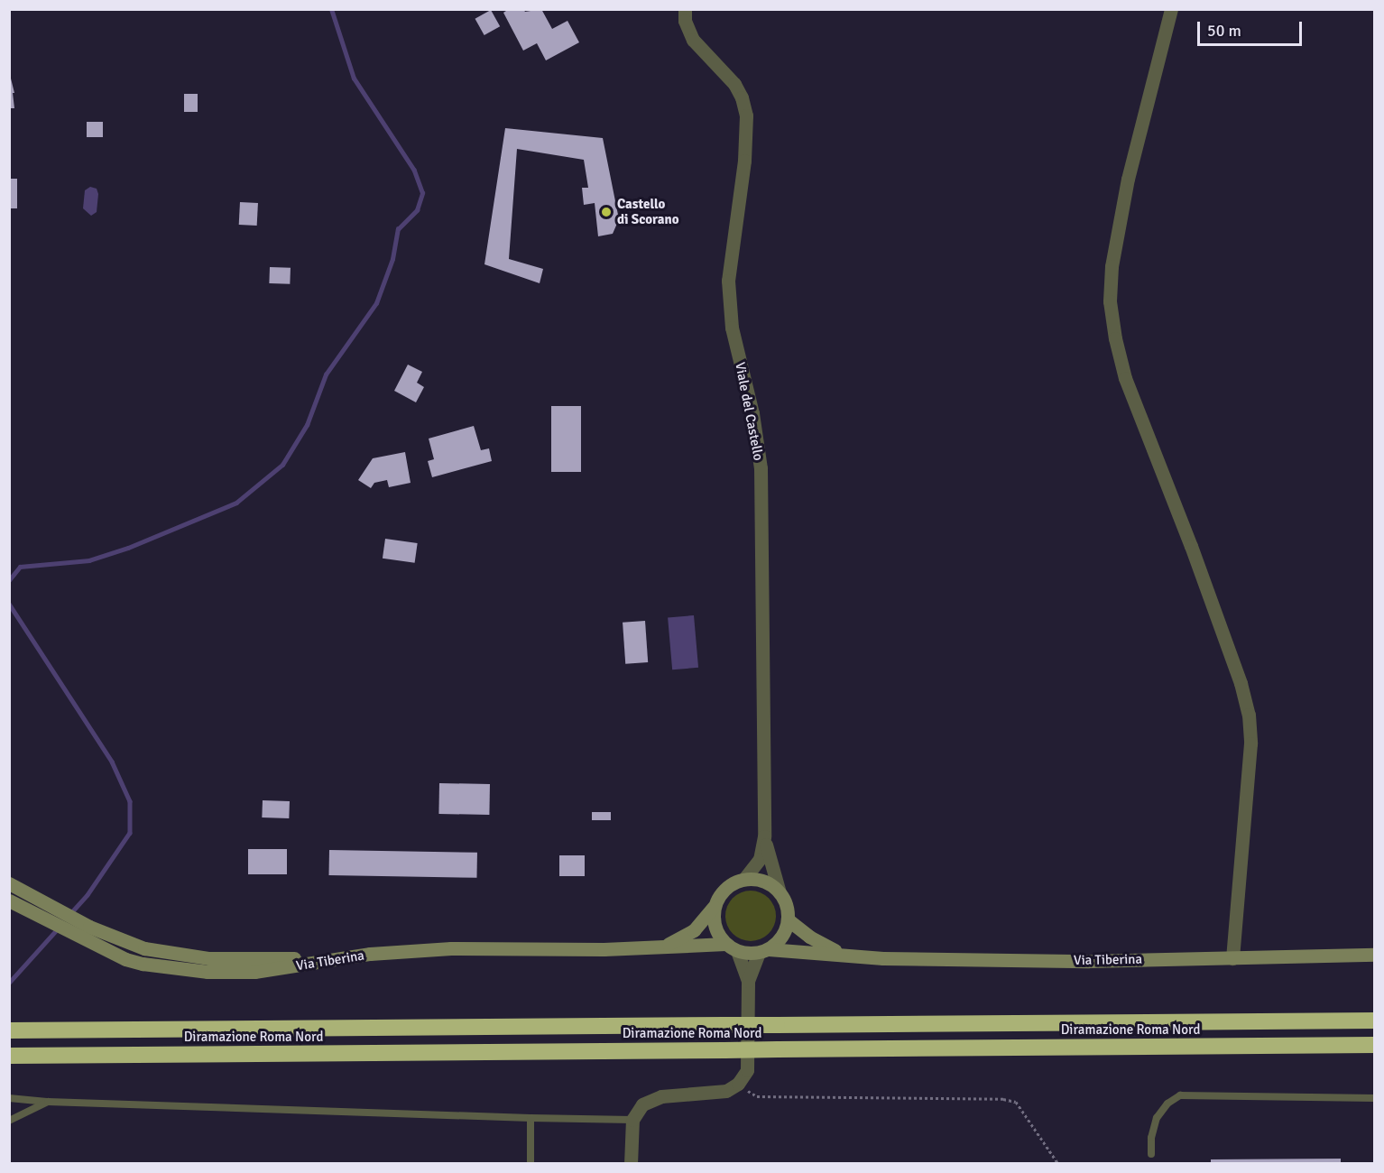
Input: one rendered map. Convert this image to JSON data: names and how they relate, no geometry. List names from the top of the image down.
{
  "streets": {
    "highway": ["Diramazione Roma Nord"],
    "main road": ["Via Tiberina"],
    "street": ["Viale del Castello"]
  },
  "places": ["Castello di Scorano"],
  "scale_bar": "50 m"
}
